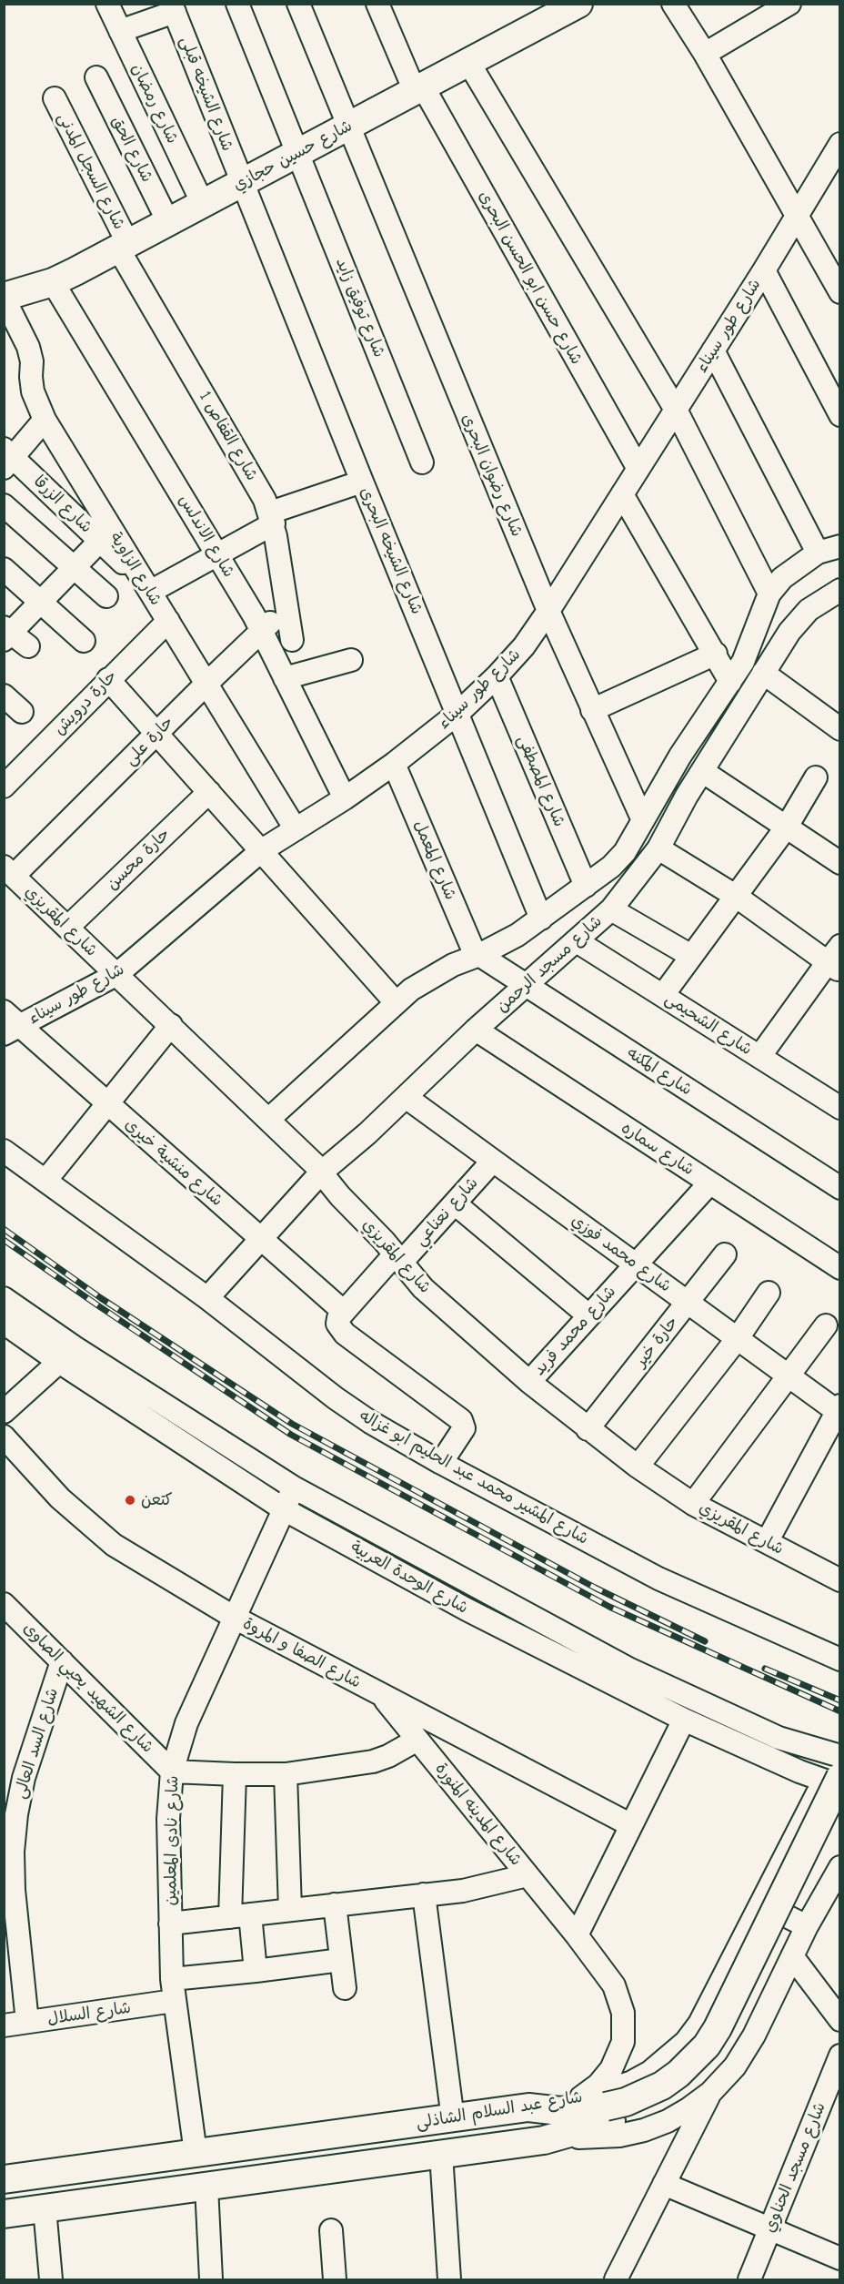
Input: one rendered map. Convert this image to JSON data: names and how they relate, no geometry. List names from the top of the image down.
{
  "streets": {
    "main road": ["شارع حسين حجازي", "شارع عبد السلام الشاذلى"],
    "street": [
      "شارع الشيخه قبلى",
      "شارع رمضان",
      "شارع الحق",
      "شارع السجل المدنى",
      "شارع حسن ابو الحسن البحرى",
      "شارع توفيق زايد",
      "شارع طور سيناء",
      "شارع القفاص 1",
      "شارع رضوان البحرى",
      "شارع الزرقا",
      "شارع الاندلس",
      "شارع الشيخه البحرى",
      "شارع الزاوية",
      "حارة درويش",
      "حارة على",
      "شارع المصطفى",
      "حارة محسن",
      "شارع المعمل",
      "شارع المقريزي",
      "شارع مسجد الرحمن",
      "شارع الشحيمى",
      "شارع المكنه",
      "شارع سماره",
      "شارع منشية خيرى",
      "شارع نعناعي",
      "شارع محمد فوزي",
      "شارع محمد فريد",
      "حارة خير",
      "شارع المشير محمد عبد الحليم ابو غزاله",
      "شارع الوحدة العربية",
      "شارع الصفا و المروة",
      "شارع الشهيد يحيي الصاوى",
      "شارع السد العالى",
      "شارع المدينه المنورة",
      "شارع نادى المعلمين",
      "شارع السلال",
      "شارع مسجد الحناوي"
    ]
  },
  "crossings": [
    ["شارع الشيخه قبلى", "شارع حسين حجازي"],
    ["شارع الشيخه قبلى", "شارع الشيخه البحرى"],
    ["شارع رمضان", "شارع حسين حجازي"],
    ["شارع الحق", "شارع حسين حجازي"],
    ["شارع حسين حجازي", "شارع السجل المدنى"],
    ["شارع حسين حجازي", "شارع حسن ابو الحسن البحرى"],
    ["شارع حسين حجازي", "شارع توفيق زايد"],
    ["شارع حسين حجازي", "شارع القفاص 1"],
    ["شارع حسين حجازي", "شارع رضوان البحرى"],
    ["شارع حسين حجازي", "شارع الاندلس"],
    ["شارع حسين حجازي", "شارع الشيخه البحرى"],
    ["شارع حسين حجازي", "شارع الزاوية"],
    ["شارع السجل المدنى", "شارع القفاص 1"],
    ["شارع حسن ابو الحسن البحرى", "شارع طور سيناء"],
    ["شارع طور سيناء", "شارع رضوان البحرى"],
    ["شارع طور سيناء", "شارع الاندلس"],
    ["شارع طور سيناء", "شارع الشيخه البحرى"],
    ["شارع طور سيناء", "شارع الزاوية"],
    ["شارع طور سيناء", "شارع المصطفى"],
    ["شارع طور سيناء", "شارع المعمل"],
    ["شارع طور سيناء", "شارع المقريزي"],
    ["شارع طور سيناء", "شارع منشية خيرى"],
    ["شارع القفاص 1", "حارة على"],
    ["شارع الزرقا", "شارع الزاوية"],
    ["شارع الاندلس", "حارة على"],
    ["شارع الزاوية", "حارة درويش"],
    ["شارع الزاوية", "حارة على"],
    ["حارة على", "شارع المقريزي"],
    ["حارة محسن", "شارع المقريزي"],
    ["شارع المعمل", "شارع المكنه"],
    ["شارع المقريزي", "شارع مسجد الرحمن"],
    ["شارع المقريزي", "شارع نعناعي"],
    ["شارع المقريزي", "شارع محمد فريد"],
    ["شارع المقريزي", "حارة خير"],
    ["شارع مسجد الرحمن", "شارع الشحيمى"],
    ["شارع مسجد الرحمن", "شارع المكنه"],
    ["شارع مسجد الرحمن", "شارع سماره"],
    ["شارع مسجد الرحمن", "شارع منشية خيرى"],
    ["شارع مسجد الرحمن", "شارع محمد فوزي"],
    ["شارع مسجد الرحمن", "شارع المشير محمد عبد الحليم ابو غزاله"],
    ["شارع سماره", "شارع محمد فريد"],
    ["شارع منشية خيرى", "شارع نعناعي"],
    ["شارع نعناعي", "شارع محمد فوزي"],
    ["شارع محمد فوزي", "شارع محمد فريد"],
    ["شارع محمد فوزي", "حارة خير"],
    ["شارع الوحدة العربية", "شارع نادى المعلمين"],
    ["شارع الوحدة العربية", "شارع عبد السلام الشاذلى"],
    ["شارع الصفا و المروة", "شارع المدينه المنورة"],
    ["شارع الصفا و المروة", "شارع نادى المعلمين"],
    ["شارع الشهيد يحيي الصاوى", "شارع السد العالى"],
    ["شارع الشهيد يحيي الصاوى", "شارع نادى المعلمين"],
    ["شارع السد العالى", "شارع السلال"],
    ["شارع المدينه المنورة", "شارع عبد السلام الشاذلى"],
    ["شارع نادى المعلمين", "شارع السلال"],
    ["شارع نادى المعلمين", "شارع عبد السلام الشاذلى"]
  ],
  "places": ["كتعن"]
}
